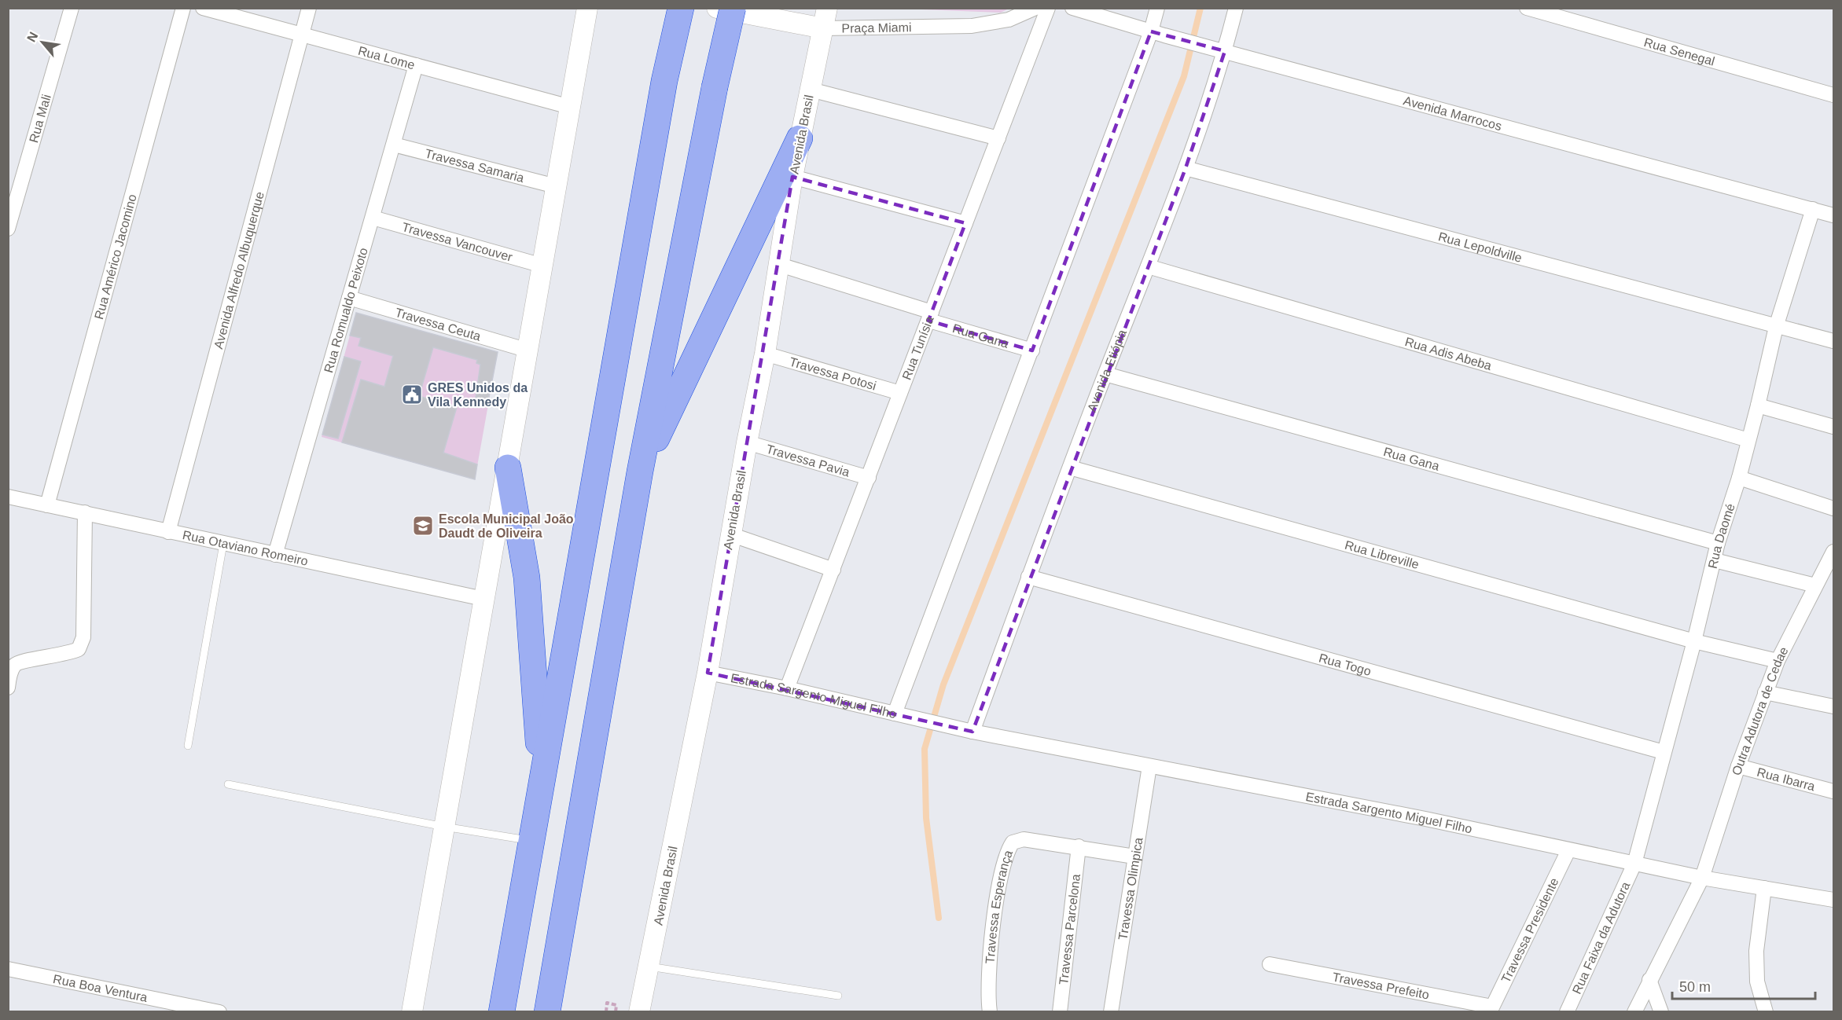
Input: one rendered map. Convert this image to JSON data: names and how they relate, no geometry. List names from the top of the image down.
{
  "streets": {
    "street": [
      "Praça Miami",
      "Rua Senegal",
      "Rua Lome",
      "Avenida Marrocos",
      "Rua Mali",
      "Avenida Brasil",
      "Travessa Samaria",
      "Travessa Vancouver",
      "Rua Lepoldville",
      "Rua Américo Jacomino",
      "Avenida Alfredo Albuquerque",
      "Rua Romualdo Peixoto",
      "Travessa Ceuta",
      "Rua Gana",
      "Rua Tunísia",
      "Rua Adis Abeba",
      "Avenida Etiópia",
      "Travessa Potosi",
      "Travessa Pavia",
      "Rua Daomé",
      "Rua Otaviano Romeiro",
      "Rua Libreville",
      "Rua Togo",
      "Estrada Sargento Miguel Filho",
      "Outra Adutora de Cedae",
      "Rua Ibarra",
      "Travessa Olimpica",
      "Travessa Esperança",
      "Travessa Parcelona",
      "Travessa Presidente",
      "Rua Faixa da Adutora",
      "Travessa Prefeito",
      "Rua Boa Ventura"
    ]
  },
  "crossings": [
    ["Praça Miami", "Avenida Brasil"],
    ["Rua Lome", "Avenida Alfredo Albuquerque"],
    ["Rua Lome", "Rua Romualdo Peixoto"],
    ["Avenida Marrocos", "Avenida Etiópia"],
    ["Avenida Marrocos", "Rua Daomé"],
    ["Avenida Brasil", "Travessa Potosi"],
    ["Avenida Brasil", "Travessa Pavia"],
    ["Avenida Brasil", "Estrada Sargento Miguel Filho"],
    ["Travessa Samaria", "Rua Romualdo Peixoto"],
    ["Travessa Vancouver", "Rua Romualdo Peixoto"],
    ["Rua Lepoldville", "Avenida Etiópia"],
    ["Rua Lepoldville", "Rua Daomé"],
    ["Rua Américo Jacomino", "Rua Otaviano Romeiro"],
    ["Avenida Alfredo Albuquerque", "Rua Otaviano Romeiro"],
    ["Rua Romualdo Peixoto", "Travessa Ceuta"],
    ["Rua Romualdo Peixoto", "Rua Otaviano Romeiro"],
    ["Rua Gana", "Rua Tunísia"],
    ["Rua Gana", "Avenida Etiópia"],
    ["Rua Gana", "Rua Daomé"],
    ["Rua Tunísia", "Travessa Potosi"],
    ["Rua Tunísia", "Travessa Pavia"],
    ["Rua Tunísia", "Estrada Sargento Miguel Filho"],
    ["Rua Adis Abeba", "Avenida Etiópia"],
    ["Rua Adis Abeba", "Rua Daomé"],
    ["Avenida Etiópia", "Rua Libreville"],
    ["Avenida Etiópia", "Rua Togo"],
    ["Avenida Etiópia", "Estrada Sargento Miguel Filho"],
    ["Rua Daomé", "Rua Libreville"],
    ["Rua Daomé", "Rua Togo"],
    ["Rua Daomé", "Estrada Sargento Miguel Filho"],
    ["Rua Daomé", "Rua Faixa da Adutora"],
    ["Rua Libreville", "Outra Adutora de Cedae"],
    ["Estrada Sargento Miguel Filho", "Outra Adutora de Cedae"],
    ["Estrada Sargento Miguel Filho", "Travessa Olimpica"],
    ["Estrada Sargento Miguel Filho", "Travessa Presidente"],
    ["Estrada Sargento Miguel Filho", "Rua Faixa da Adutora"],
    ["Outra Adutora de Cedae", "Rua Ibarra"],
    ["Travessa Olimpica", "Travessa Esperança"],
    ["Travessa Esperança", "Travessa Parcelona"],
    ["Travessa Presidente", "Travessa Prefeito"]
  ],
  "places": {
    "public building": ["GRES Unidos da Vila Kennedy"],
    "school or university": ["Escola Municipal João Daudt de Oliveira"]
  },
  "scale_bar": "50 m",
  "north": "top left"
}
